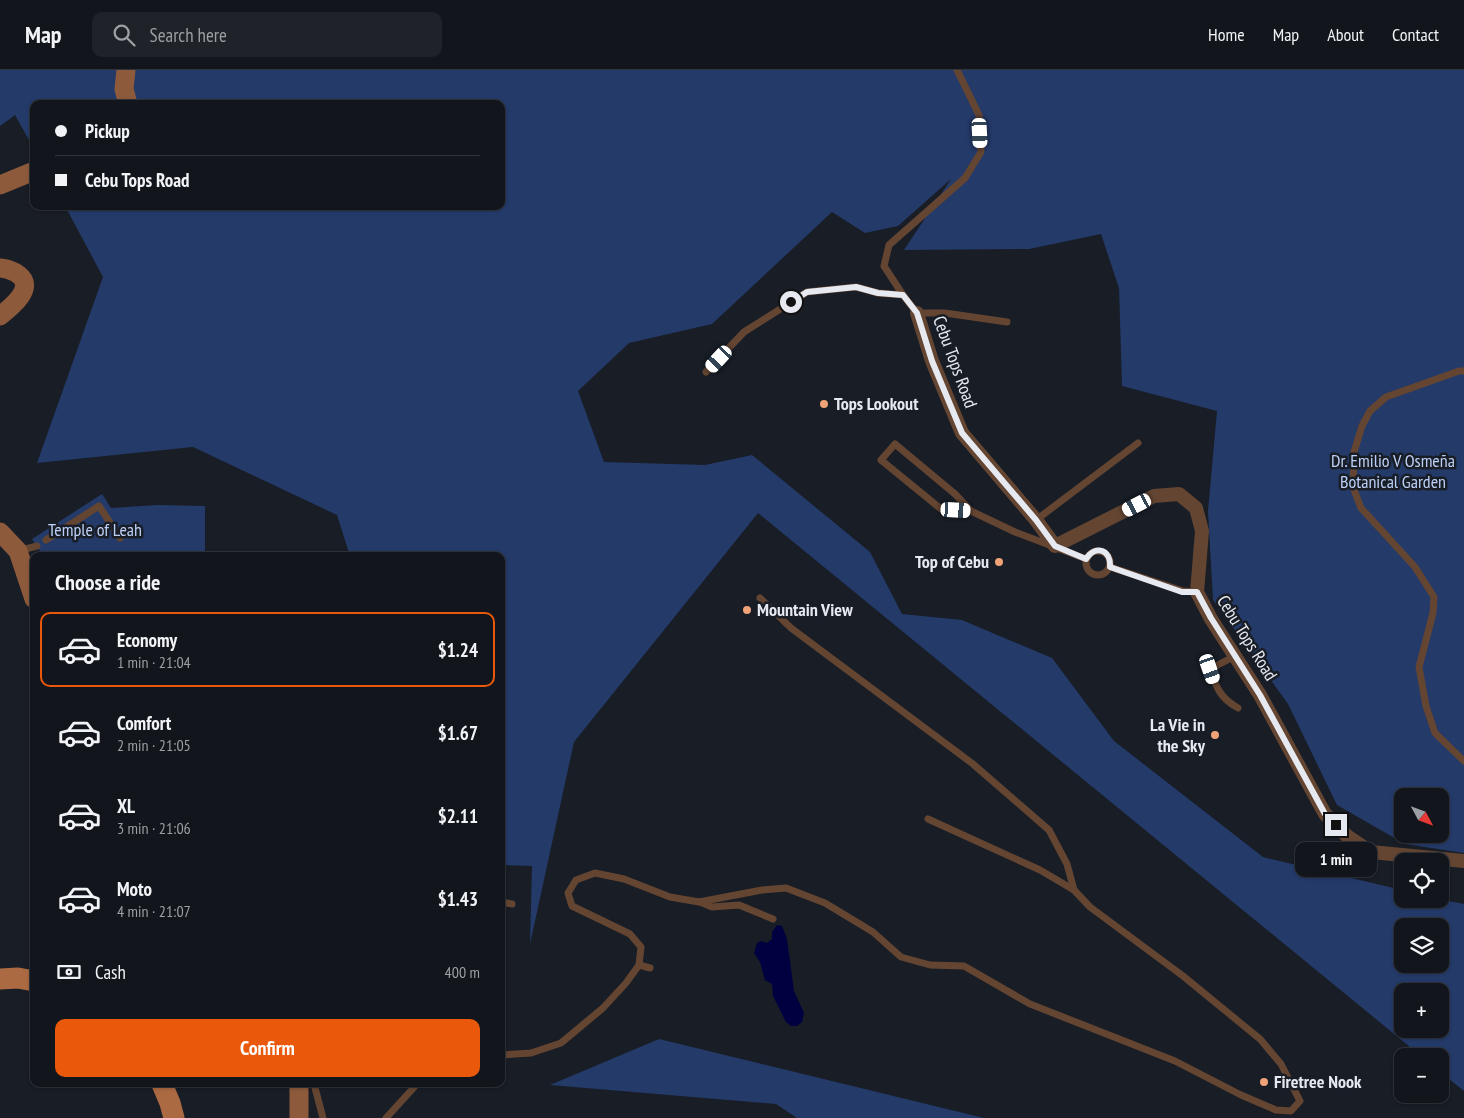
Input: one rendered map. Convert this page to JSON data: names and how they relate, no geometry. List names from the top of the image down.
{
  "streets": {
    "street": ["Cebu Tops Road"]
  },
  "parks": ["Dr. Emilio V Osmeña Botanical Garden", "Temple of Leah"],
  "places": [
    "Tops Lookout",
    "Top of Cebu",
    "Mountain View",
    "La Vie in the Sky",
    "Firetree Nook"
  ],
  "north": "bottom right",
  "page": {
    "header": "Map",
    "search": "Search here",
    "nav": [
      "Home",
      "Map",
      "About",
      "Contact"
    ],
    "banner": ["Pickup", "Cebu Tops Road"],
    "heading": "Choose a ride",
    "list": [
      {
        "name": "Economy",
        "note": "1 min · 21:04",
        "value": "$1.24"
      },
      {
        "name": "Comfort",
        "note": "2 min · 21:05",
        "value": "$1.67"
      },
      {
        "name": "XL",
        "note": "3 min · 21:06",
        "value": "$2.11"
      },
      {
        "name": "Moto",
        "note": "4 min · 21:07",
        "value": "$1.43"
      }
    ],
    "map_buttons": ["+", "−"],
    "bubble": "1 min",
    "pay": ["Cash", "400 m"],
    "buttons": "Confirm"
  }
}
